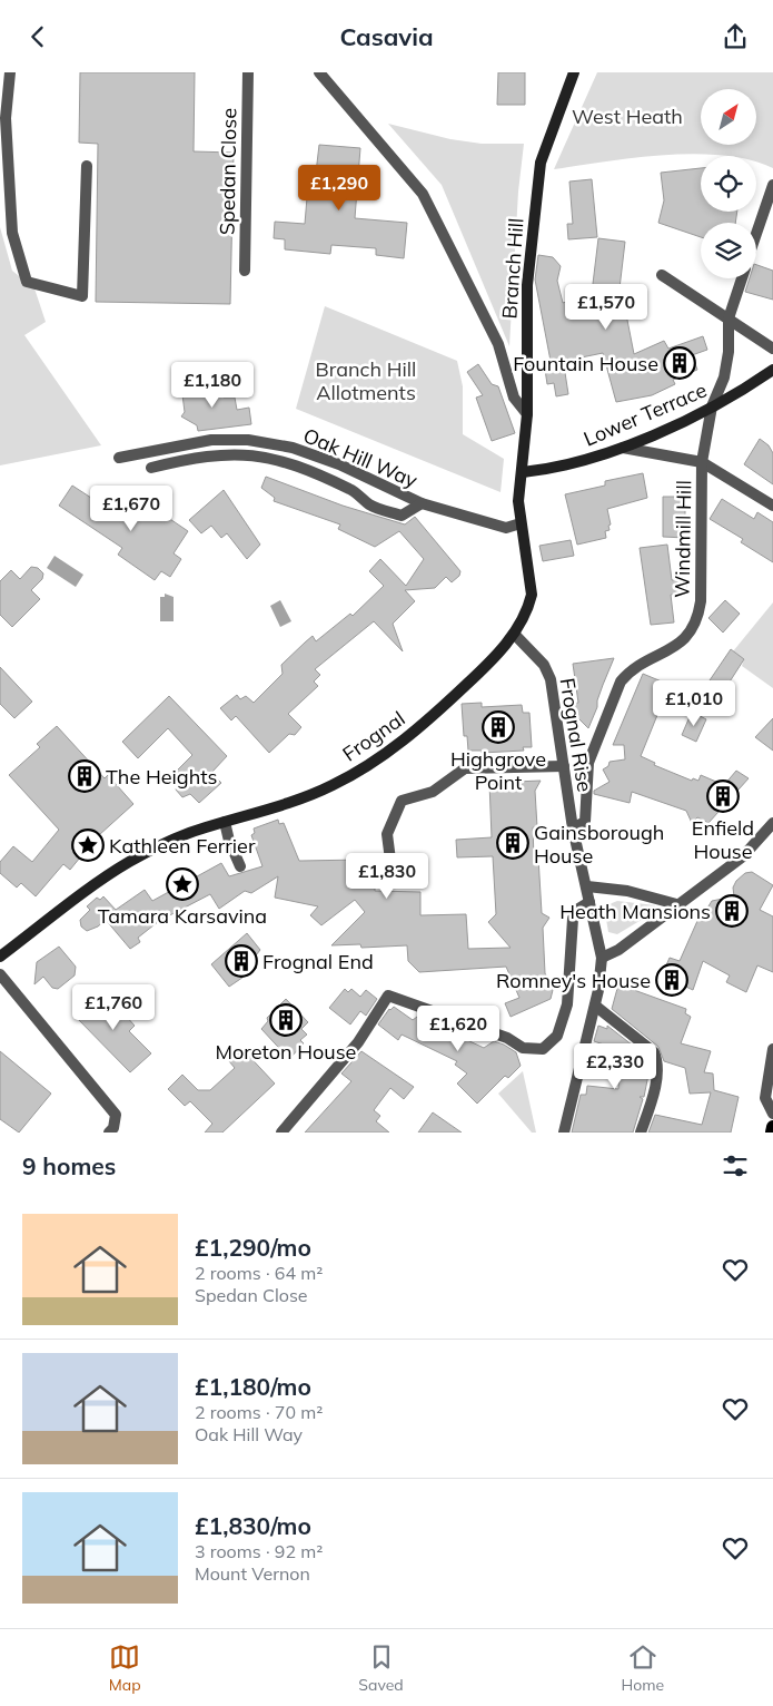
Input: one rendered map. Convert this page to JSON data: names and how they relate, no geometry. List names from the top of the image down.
{
  "streets": {
    "street": [
      "Spedan Close",
      "Branch Hill",
      "Lower Terrace",
      "Oak Hill Way",
      "Windmill Hill",
      "Frognal Rise",
      "Frognal"
    ]
  },
  "crossings": [
    ["Branch Hill", "Lower Terrace"],
    ["Lower Terrace", "Windmill Hill"],
    ["Windmill Hill", "Frognal Rise"],
    ["Frognal Rise", "Frognal"]
  ],
  "parks": ["West Heath", "Branch Hill Allotments"],
  "places": {
    "building": [
      "Fountain House",
      "Highgrove Point",
      "The Heights",
      "Enfield House",
      "Gainsborough House",
      "Heath Mansions",
      "Frognal End",
      "Romney's House",
      "Moreton House"
    ],
    "place": ["Kathleen Ferrier", "Tamara Karsavina"]
  },
  "north": "top right",
  "page": {
    "header": "Casavia",
    "price": [
      "£1,290",
      "£1,570",
      "£1,180",
      "£1,670",
      "£1,010",
      "£1,830",
      "£1,760",
      "£1,620",
      "£2,330"
    ],
    "heading": "9 homes",
    "list": [
      {
        "name": "£1,290/mo",
        "note": "2 rooms · 64 m² · Spedan Close"
      },
      {
        "name": "£1,180/mo",
        "note": "2 rooms · 70 m² · Oak Hill Way"
      },
      {
        "name": "£1,830/mo",
        "note": "3 rooms · 92 m² · Mount Vernon"
      }
    ],
    "tabs": ["Map", "Saved", "Home"]
  }
}
